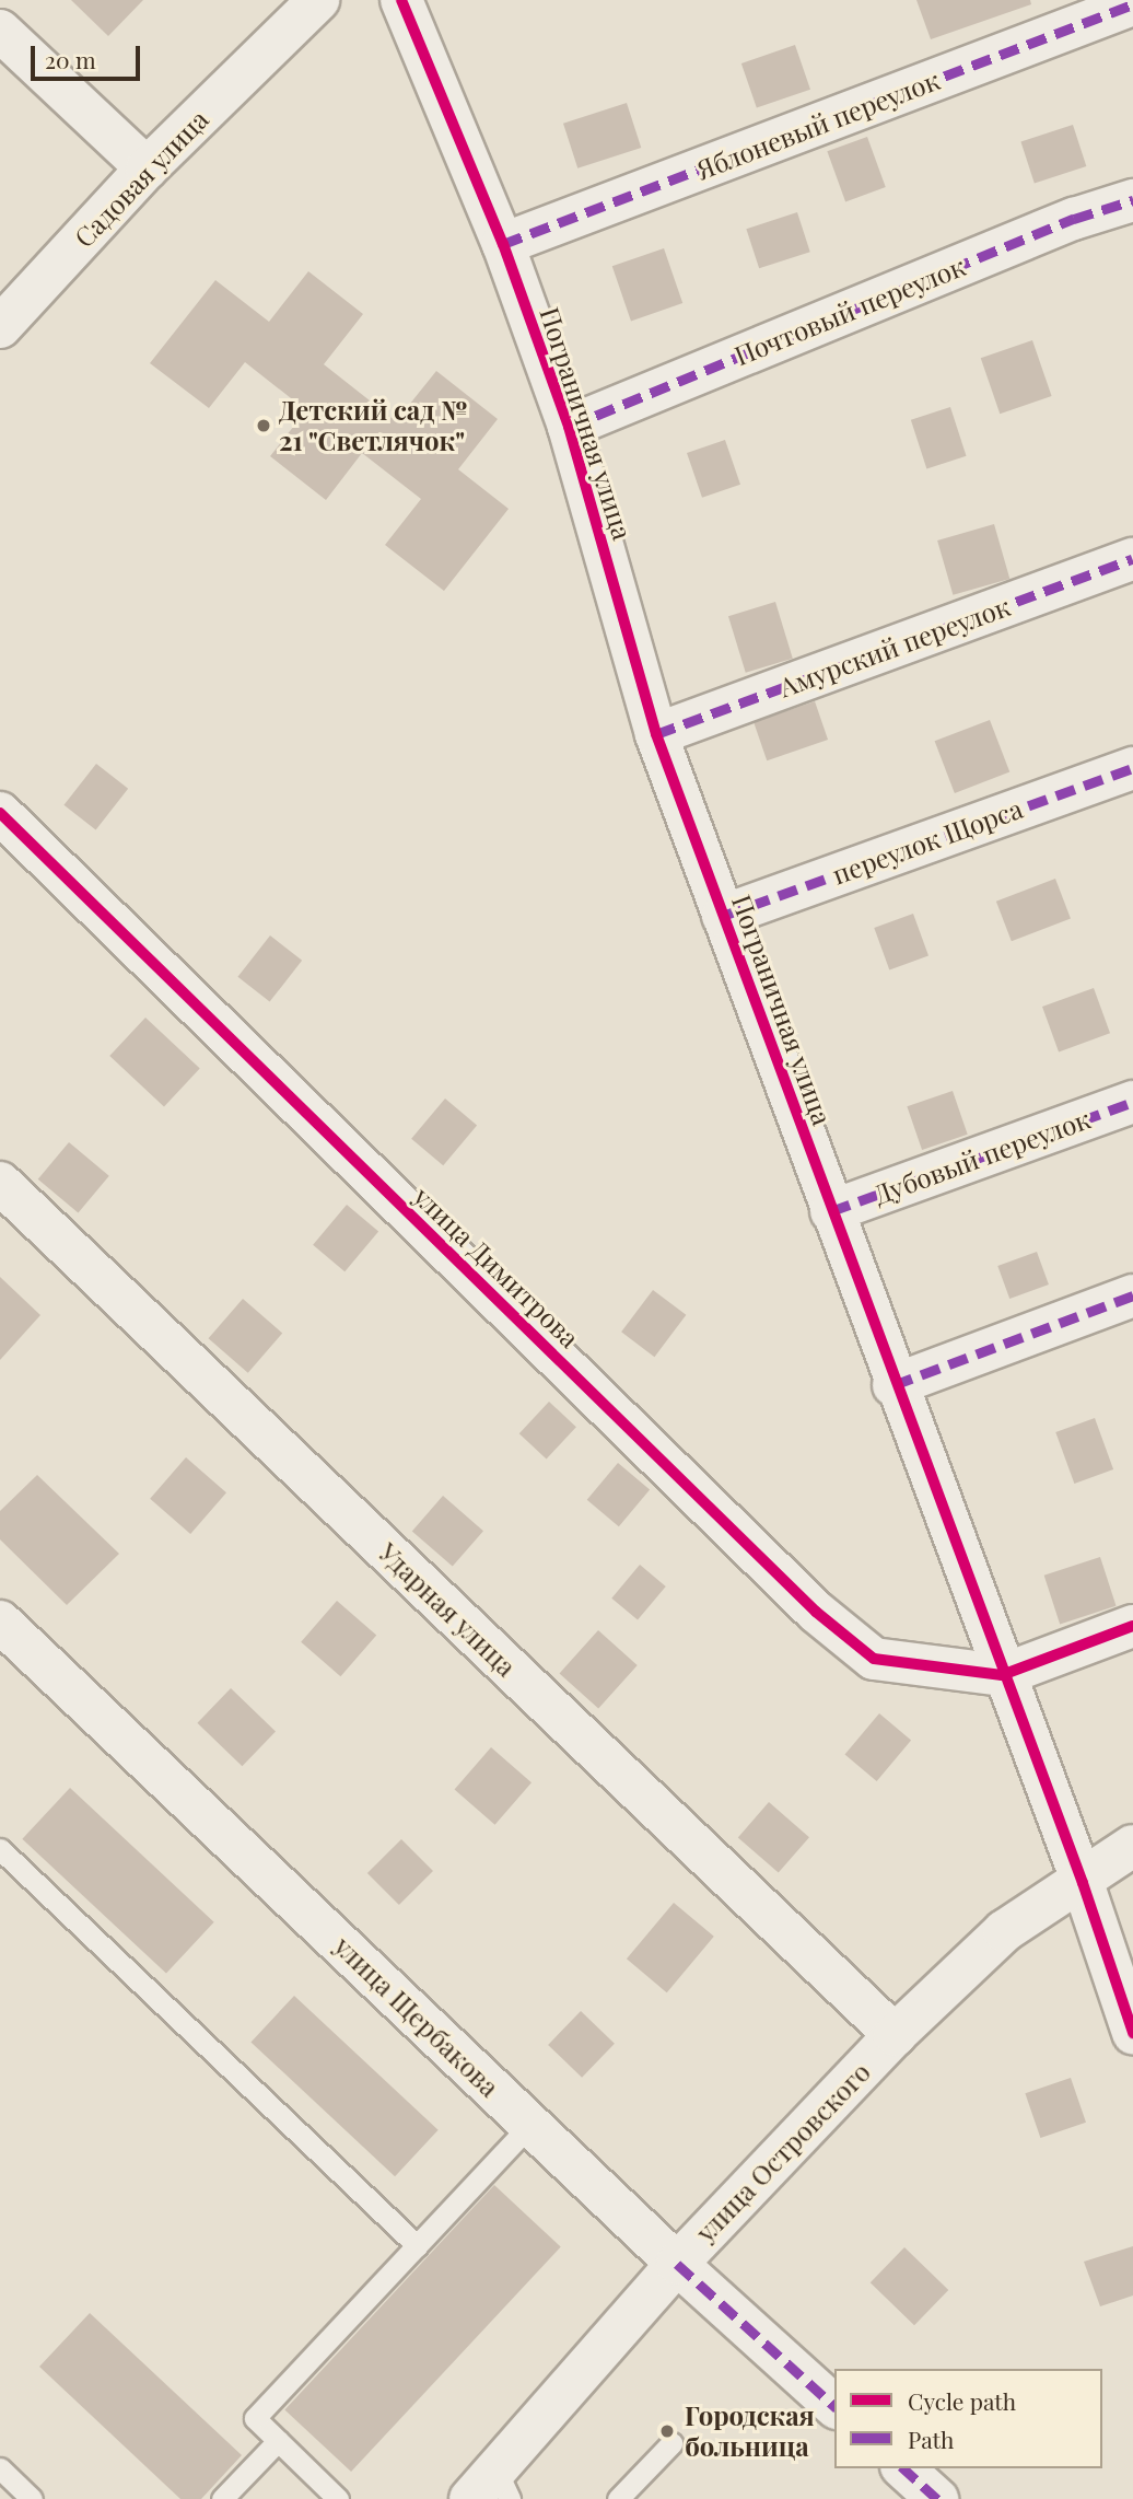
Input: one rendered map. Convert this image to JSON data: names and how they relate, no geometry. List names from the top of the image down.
{
  "streets": {
    "street": [
      "Яблоневый переулок",
      "Садовая улица",
      "Почтовый переулок",
      "Пограничная улица",
      "Амурский переулок",
      "переулок Щорса",
      "Дубовый переулок",
      "улица Димитрова",
      "Ударная улица",
      "улица Щербакова",
      "улица Островского"
    ]
  },
  "crossings": [
    ["Яблоневый переулок", "Пограничная улица"],
    ["Почтовый переулок", "Пограничная улица"],
    ["Пограничная улица", "Амурский переулок"],
    ["Пограничная улица", "переулок Щорса"],
    ["Пограничная улица", "Дубовый переулок"],
    ["Пограничная улица", "улица Димитрова"],
    ["Пограничная улица", "улица Островского"],
    ["Ударная улица", "улица Островского"],
    ["улица Щербакова", "улица Островского"]
  ],
  "places": ["Детский сад № 21 \"Светлячок\"", "Городская больница"],
  "legend": ["Cycle path", "Path"],
  "scale_bar": "20 m"
}
